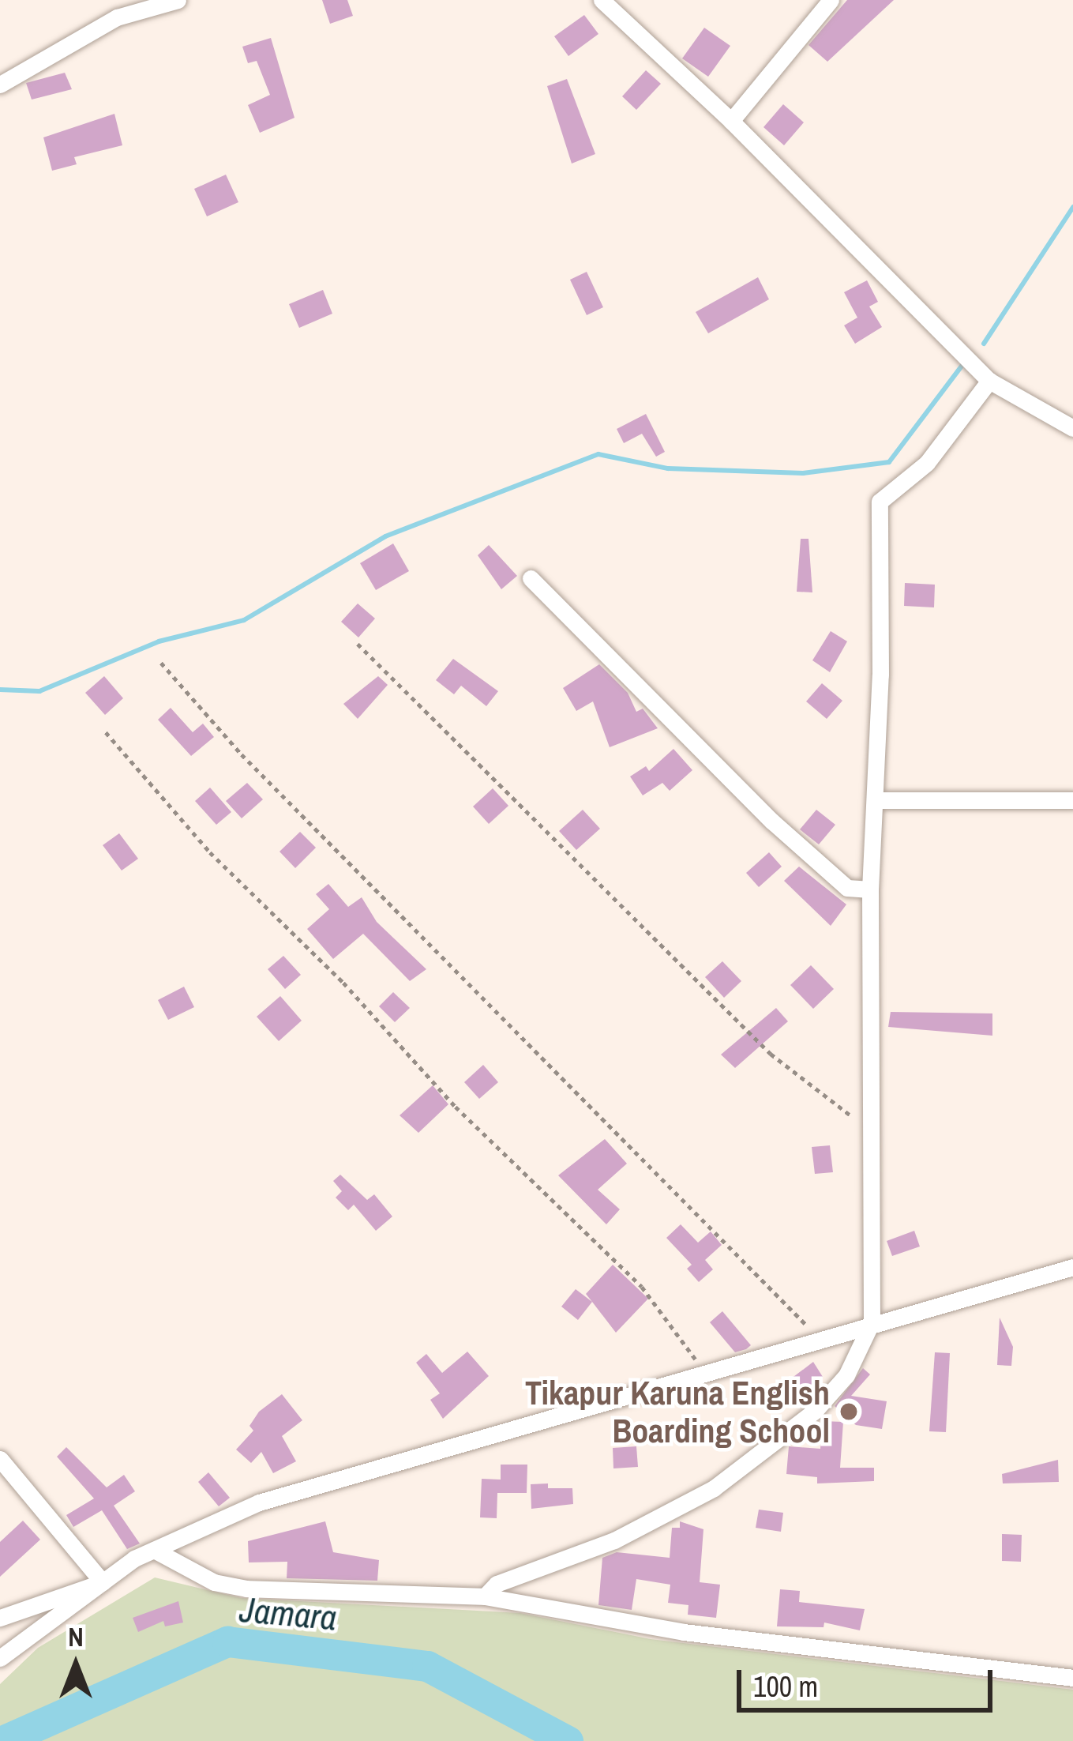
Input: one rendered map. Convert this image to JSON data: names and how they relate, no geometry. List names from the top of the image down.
{
  "water": ["Jamara"],
  "places": ["Tikapur Karuna English Boarding School"],
  "scale_bar": "100 m",
  "north": "top"
}
